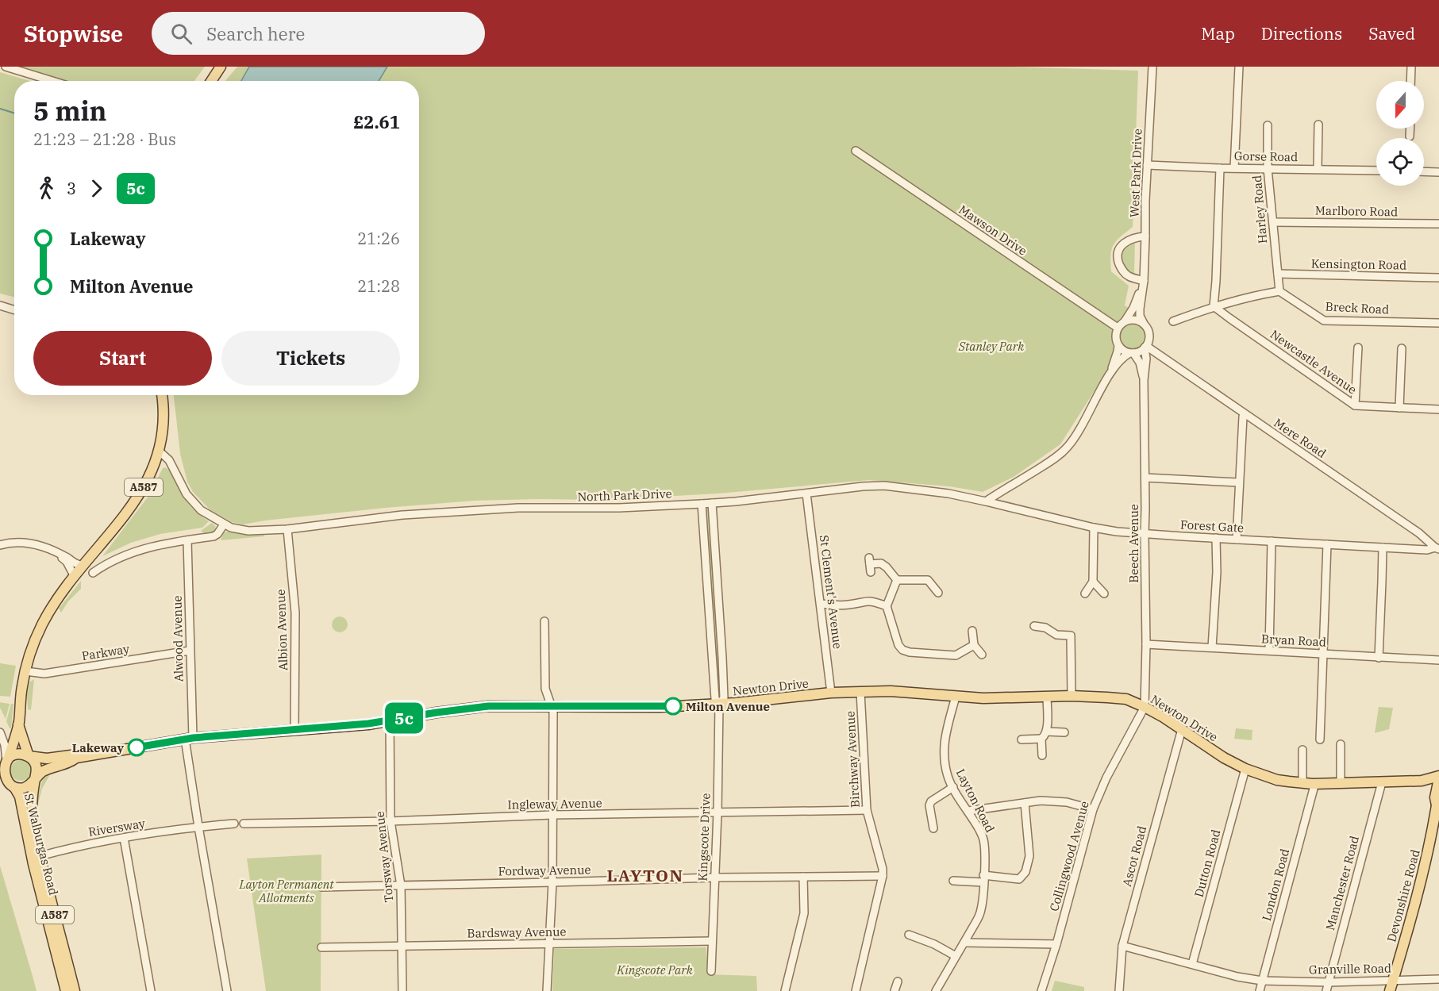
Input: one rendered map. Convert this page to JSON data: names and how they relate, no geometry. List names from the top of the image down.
{
  "streets": {
    "main road": [
      "A587",
      "Newton Drive",
      "St Walburgas Road",
      "Devonshire Road"
    ],
    "street": [
      "Gorse Road",
      "West Park Drive",
      "Harley Road",
      "Marlboro Road",
      "Mawson Drive",
      "Kensington Road",
      "Breck Road",
      "Newcastle Avenue",
      "Mere Road",
      "North Park Drive",
      "Forest Gate",
      "Beech Avenue",
      "St Clement's Avenue",
      "Albion Avenue",
      "Alwood Avenue",
      "Bryan Road",
      "Parkway",
      "Birchway Avenue",
      "Layton Road",
      "Ingleway Avenue",
      "Riversway",
      "Kingscote Drive",
      "Collingwood Avenue",
      "Ascot Road",
      "Torsway Avenue",
      "Dutton Road",
      "Fordway Avenue",
      "Manchester Road",
      "London Road",
      "Bardsway Avenue",
      "Granville Road"
    ]
  },
  "crossings": [
    ["Gorse Road", "West Park Drive"],
    ["Gorse Road", "Harley Road"],
    ["West Park Drive", "Mawson Drive"],
    ["West Park Drive", "Mere Road"],
    ["West Park Drive", "Beech Avenue"],
    ["Harley Road", "Marlboro Road"],
    ["Harley Road", "Kensington Road"],
    ["Harley Road", "Breck Road"],
    ["Mawson Drive", "Mere Road"],
    ["Mawson Drive", "Beech Avenue"],
    ["Mere Road", "Forest Gate"],
    ["Mere Road", "Beech Avenue"],
    ["A587", "North Park Drive"],
    ["A587", "Parkway"],
    ["A587", "Newton Drive"],
    ["A587", "St Walburgas Road"],
    ["North Park Drive", "Forest Gate"],
    ["North Park Drive", "St Clement's Avenue"],
    ["North Park Drive", "Albion Avenue"],
    ["Forest Gate", "Beech Avenue"],
    ["Beech Avenue", "Bryan Road"],
    ["Beech Avenue", "Newton Drive"],
    ["Beech Avenue", "Collingwood Avenue"],
    ["St Clement's Avenue", "Newton Drive"],
    ["Albion Avenue", "Newton Drive"],
    ["Alwood Avenue", "Parkway"],
    ["Alwood Avenue", "Newton Drive"],
    ["Newton Drive", "Birchway Avenue"],
    ["Newton Drive", "Layton Road"],
    ["Newton Drive", "Kingscote Drive"],
    ["Newton Drive", "St Walburgas Road"],
    ["Newton Drive", "Collingwood Avenue"],
    ["Newton Drive", "Ascot Road"],
    ["Newton Drive", "Torsway Avenue"],
    ["Newton Drive", "Dutton Road"],
    ["Newton Drive", "Manchester Road"],
    ["Newton Drive", "London Road"],
    ["Newton Drive", "Devonshire Road"],
    ["Birchway Avenue", "Ingleway Avenue"],
    ["Birchway Avenue", "Fordway Avenue"],
    ["Ingleway Avenue", "Kingscote Drive"],
    ["Ingleway Avenue", "Torsway Avenue"],
    ["Riversway", "St Walburgas Road"],
    ["Kingscote Drive", "Fordway Avenue"],
    ["Kingscote Drive", "Bardsway Avenue"],
    ["Ascot Road", "Granville Road"],
    ["Torsway Avenue", "Fordway Avenue"],
    ["Torsway Avenue", "Bardsway Avenue"],
    ["Dutton Road", "Granville Road"],
    ["Manchester Road", "Granville Road"],
    ["London Road", "Granville Road"],
    ["Devonshire Road", "Granville Road"]
  ],
  "districts": ["LAYTON"],
  "parks": ["Stanley Park", "Layton Permanent Allotments", "Kingscote Park"],
  "places": ["Milton Avenue", "Lakeway"],
  "lines": ["bus line 5c"],
  "north": "bottom",
  "page": {
    "header": "Stopwise",
    "search": "Search here",
    "nav": ["Map", "Directions", "Saved"],
    "on_map": "5c",
    "heading": ["5 min", "21:23 – 21:28 · Bus", "£2.61"],
    "legs": ["3", "5c"],
    "list": [
      {
        "name": "Lakeway",
        "value": "21:26"
      },
      {
        "name": "Milton Avenue",
        "value": "21:28"
      }
    ],
    "buttons": ["Start", "Tickets"]
  }
}
